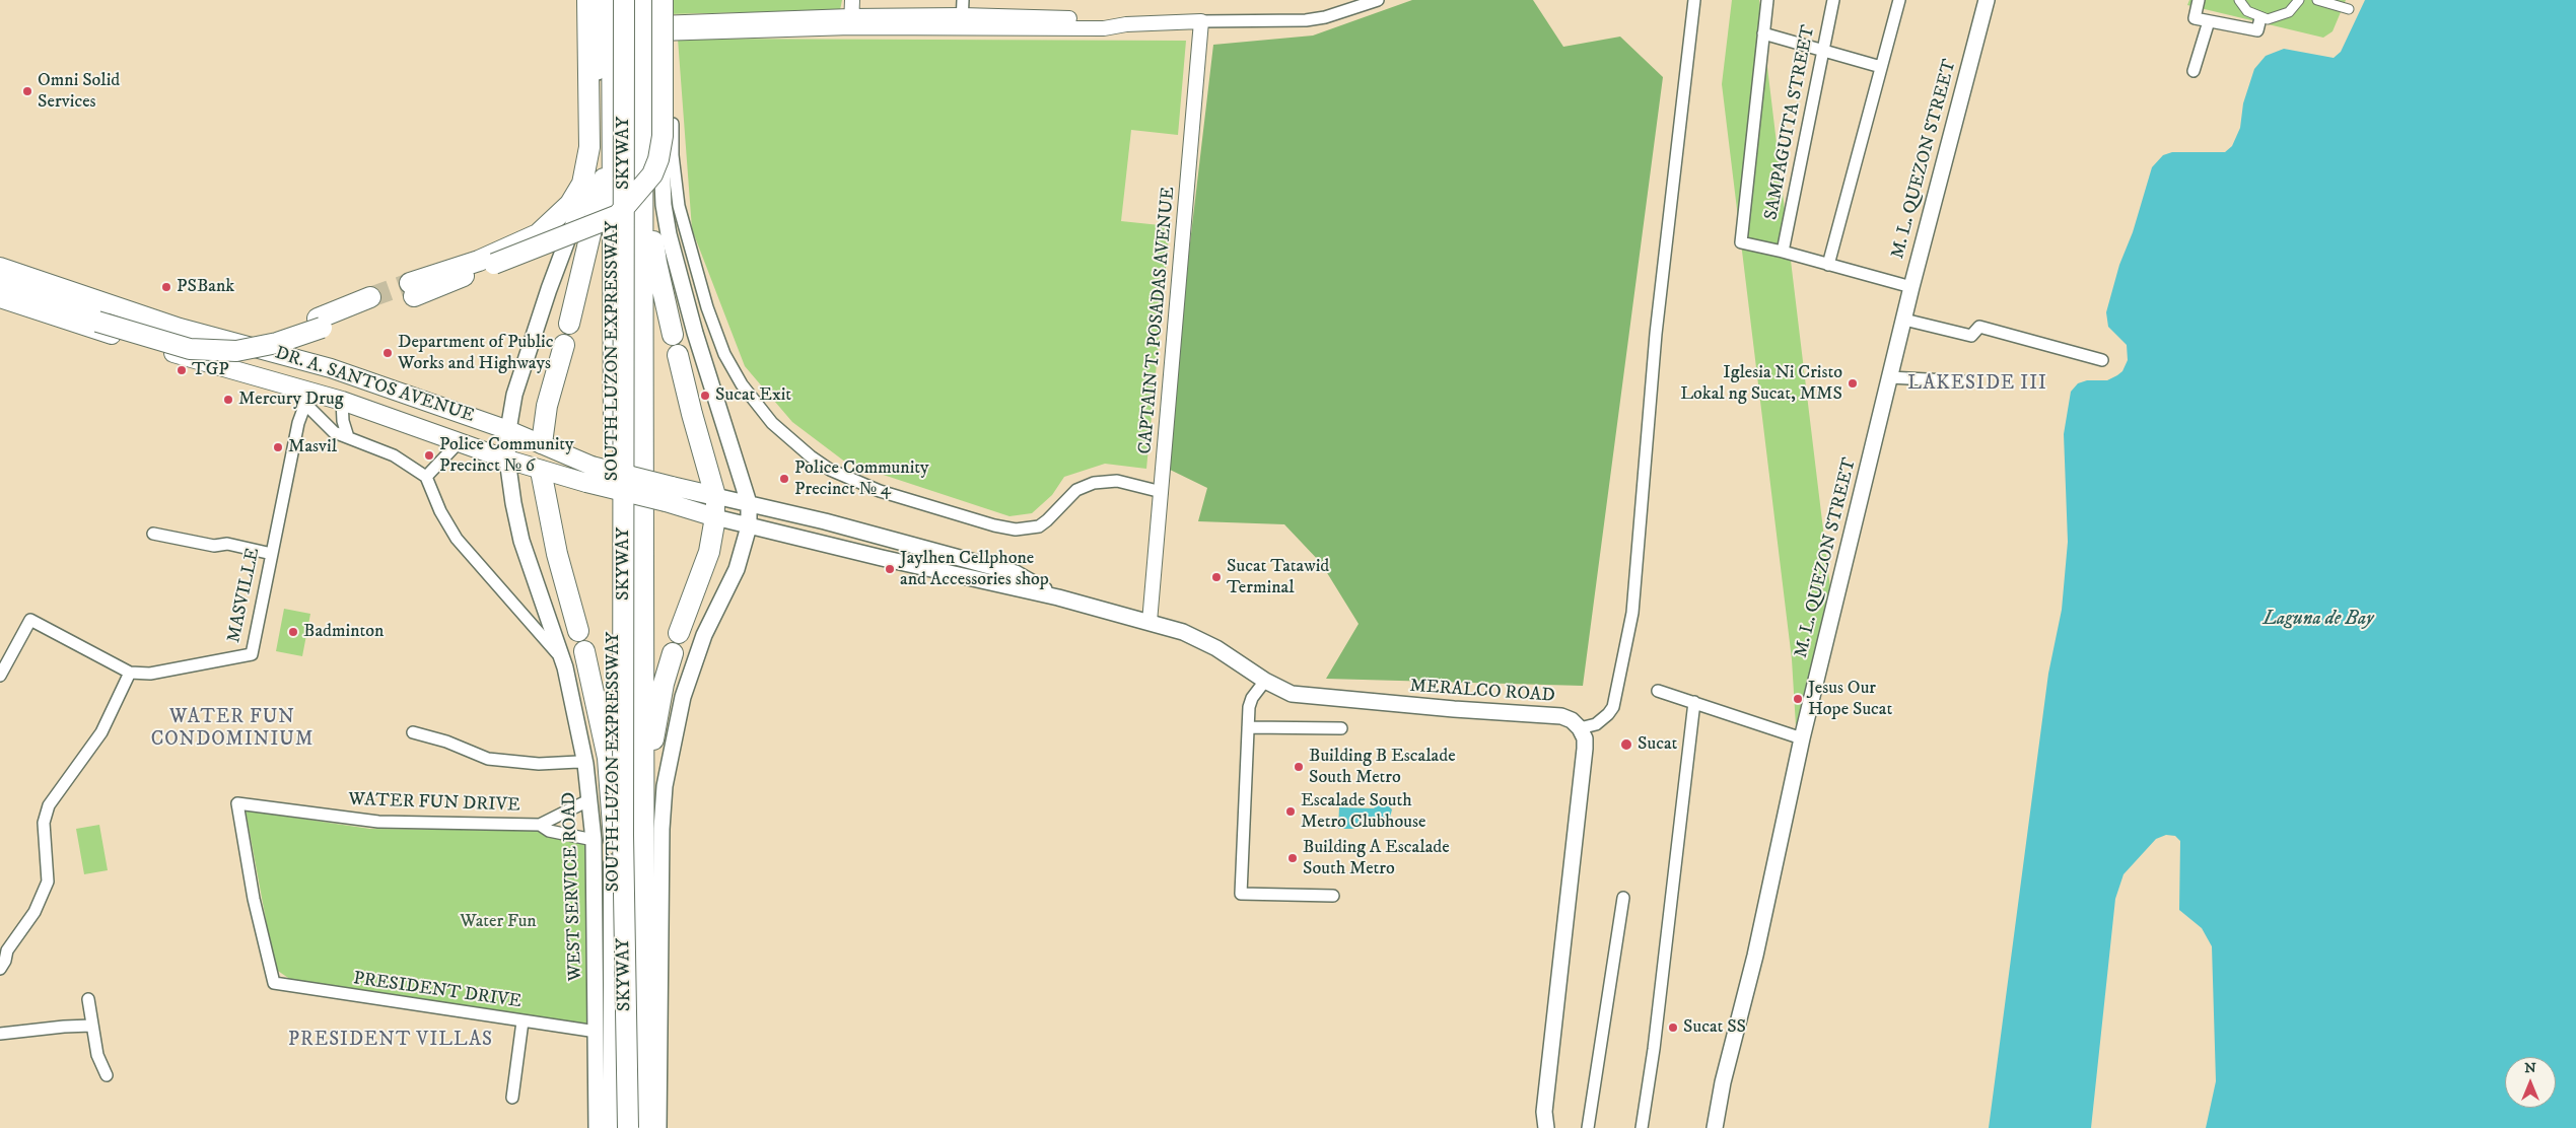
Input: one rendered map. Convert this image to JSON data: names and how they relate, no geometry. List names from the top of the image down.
{
  "streets": {
    "highway": ["SKYWAY", "SOUTH LUZON EXPRESSWAY"],
    "main road": [
      "M. L. QUEZON STREET",
      "DR. A. SANTOS AVENUE",
      "MERALCO ROAD",
      "WEST SERVICE ROAD"
    ],
    "street": [
      "SAMPAGUITA STREET",
      "CAPTAIN T. POSADAS AVENUE",
      "MASVILLE",
      "WATER FUN DRIVE",
      "PRESIDENT DRIVE"
    ]
  },
  "crossings": [
    ["CAPTAIN T. POSADAS AVENUE", "MERALCO ROAD"],
    ["SOUTH LUZON EXPRESSWAY", "WATER FUN DRIVE"],
    ["SOUTH LUZON EXPRESSWAY", "WEST SERVICE ROAD"],
    ["DR. A. SANTOS AVENUE", "MASVILLE"],
    ["DR. A. SANTOS AVENUE", "MERALCO ROAD"],
    ["DR. A. SANTOS AVENUE", "WEST SERVICE ROAD"],
    ["WATER FUN DRIVE", "WEST SERVICE ROAD"],
    ["WATER FUN DRIVE", "PRESIDENT DRIVE"],
    ["WEST SERVICE ROAD", "PRESIDENT DRIVE"]
  ],
  "districts": ["LAKESIDE III", "WATER FUN CONDOMINIUM", "PRESIDENT VILLAS"],
  "water": ["Laguna de Bay"],
  "parks": ["Water Fun"],
  "places": [
    "Omni Solid Services",
    "PSBank",
    "Department of Public Works and Highways",
    "TGP",
    "Iglesia Ni Cristo Lokal ng Sucat, MMS",
    "Sucat Exit",
    "Mercury Drug",
    "Masvil",
    "Police Community Precinct № 6",
    "Police Community Precinct № 4",
    "Jaylhen Cellphone and Accessories shop",
    "Sucat Tatawid Terminal",
    "Badminton",
    "Jesus Our Hope Sucat",
    "Sucat",
    "Building B Escalade South Metro",
    "Escalade South Metro Clubhouse",
    "Building A Escalade South Metro",
    "Sucat SS"
  ],
  "north": "top"
}
